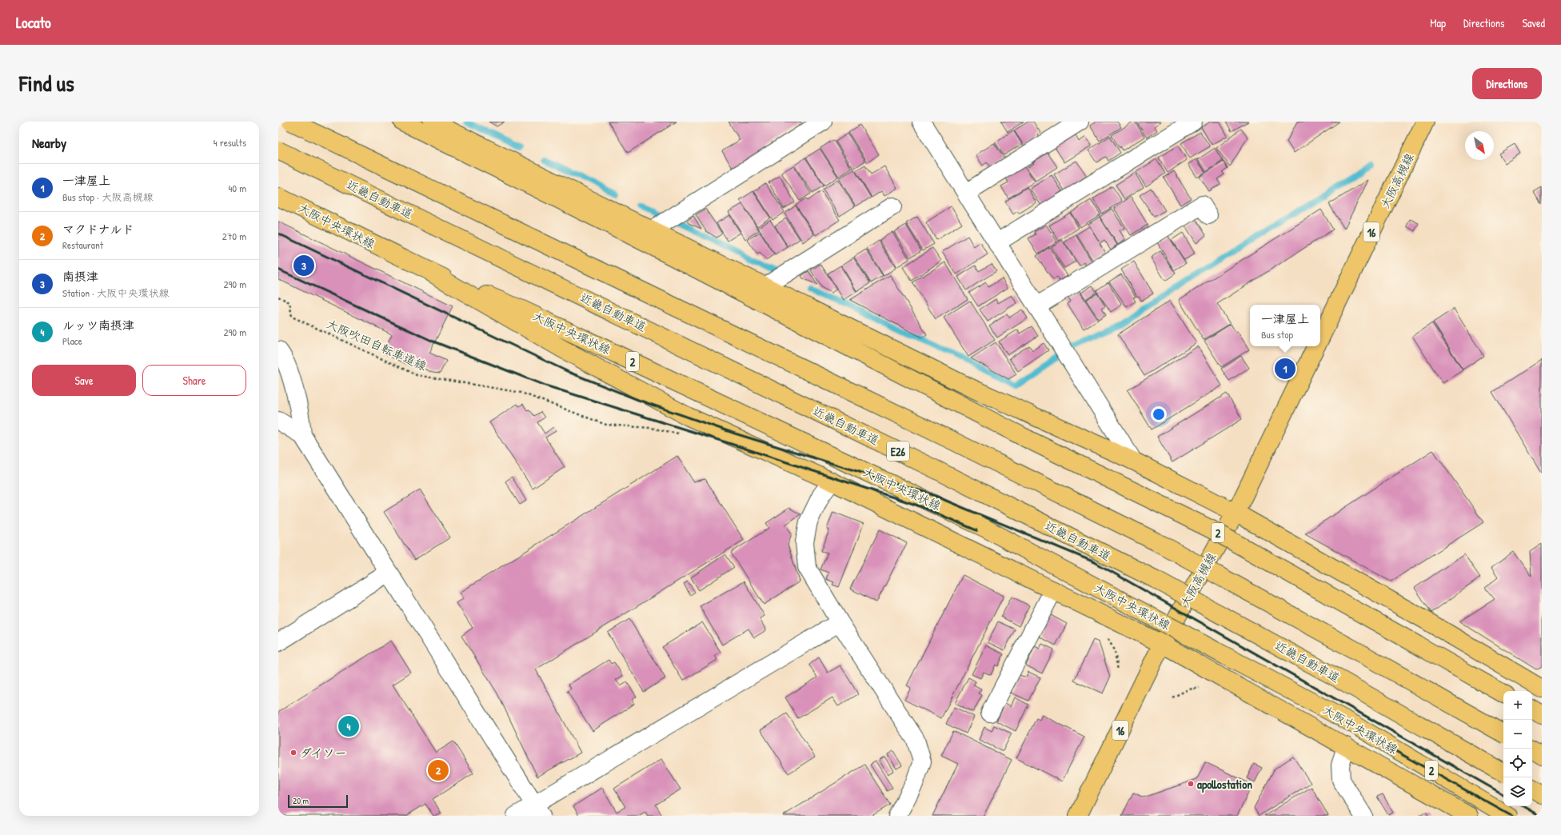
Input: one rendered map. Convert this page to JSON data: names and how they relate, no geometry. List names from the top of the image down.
{
  "streets": {
    "main road": [
      "大阪高槻線",
      "近畿自動車道",
      "大阪中央環状線",
      "16",
      "2",
      "E26"
    ],
    "path": ["大阪吹田自転車道線"]
  },
  "places": ["ダイソー", "apollostation"],
  "scale_bar": "20 m",
  "north": "bottom right",
  "page": {
    "header": "Locato",
    "nav": ["Map", "Directions", "Saved"],
    "title": "Find us",
    "buttons": [
      "Directions",
      ["Save", "Share"]
    ],
    "heading": ["Nearby", "4 results"],
    "list": [
      {
        "mark": "1",
        "name": "一津屋上",
        "note": "Bus stop · 大阪高槻線",
        "value": "40 m"
      },
      {
        "mark": "2",
        "name": "マクドナルド",
        "note": "Restaurant",
        "value": "270 m"
      },
      {
        "mark": "3",
        "name": "南摂津",
        "note": "Station · 大阪中央環状線",
        "value": "290 m"
      },
      {
        "mark": "4",
        "name": "ルッツ南摂津",
        "note": "Place",
        "value": "290 m"
      }
    ],
    "pins": [
      "3",
      "1",
      "4",
      "2"
    ],
    "popup": ["一津屋上", "Bus stop"],
    "map_buttons": ["+", "−"],
    "scale": "20 m"
  }
}
